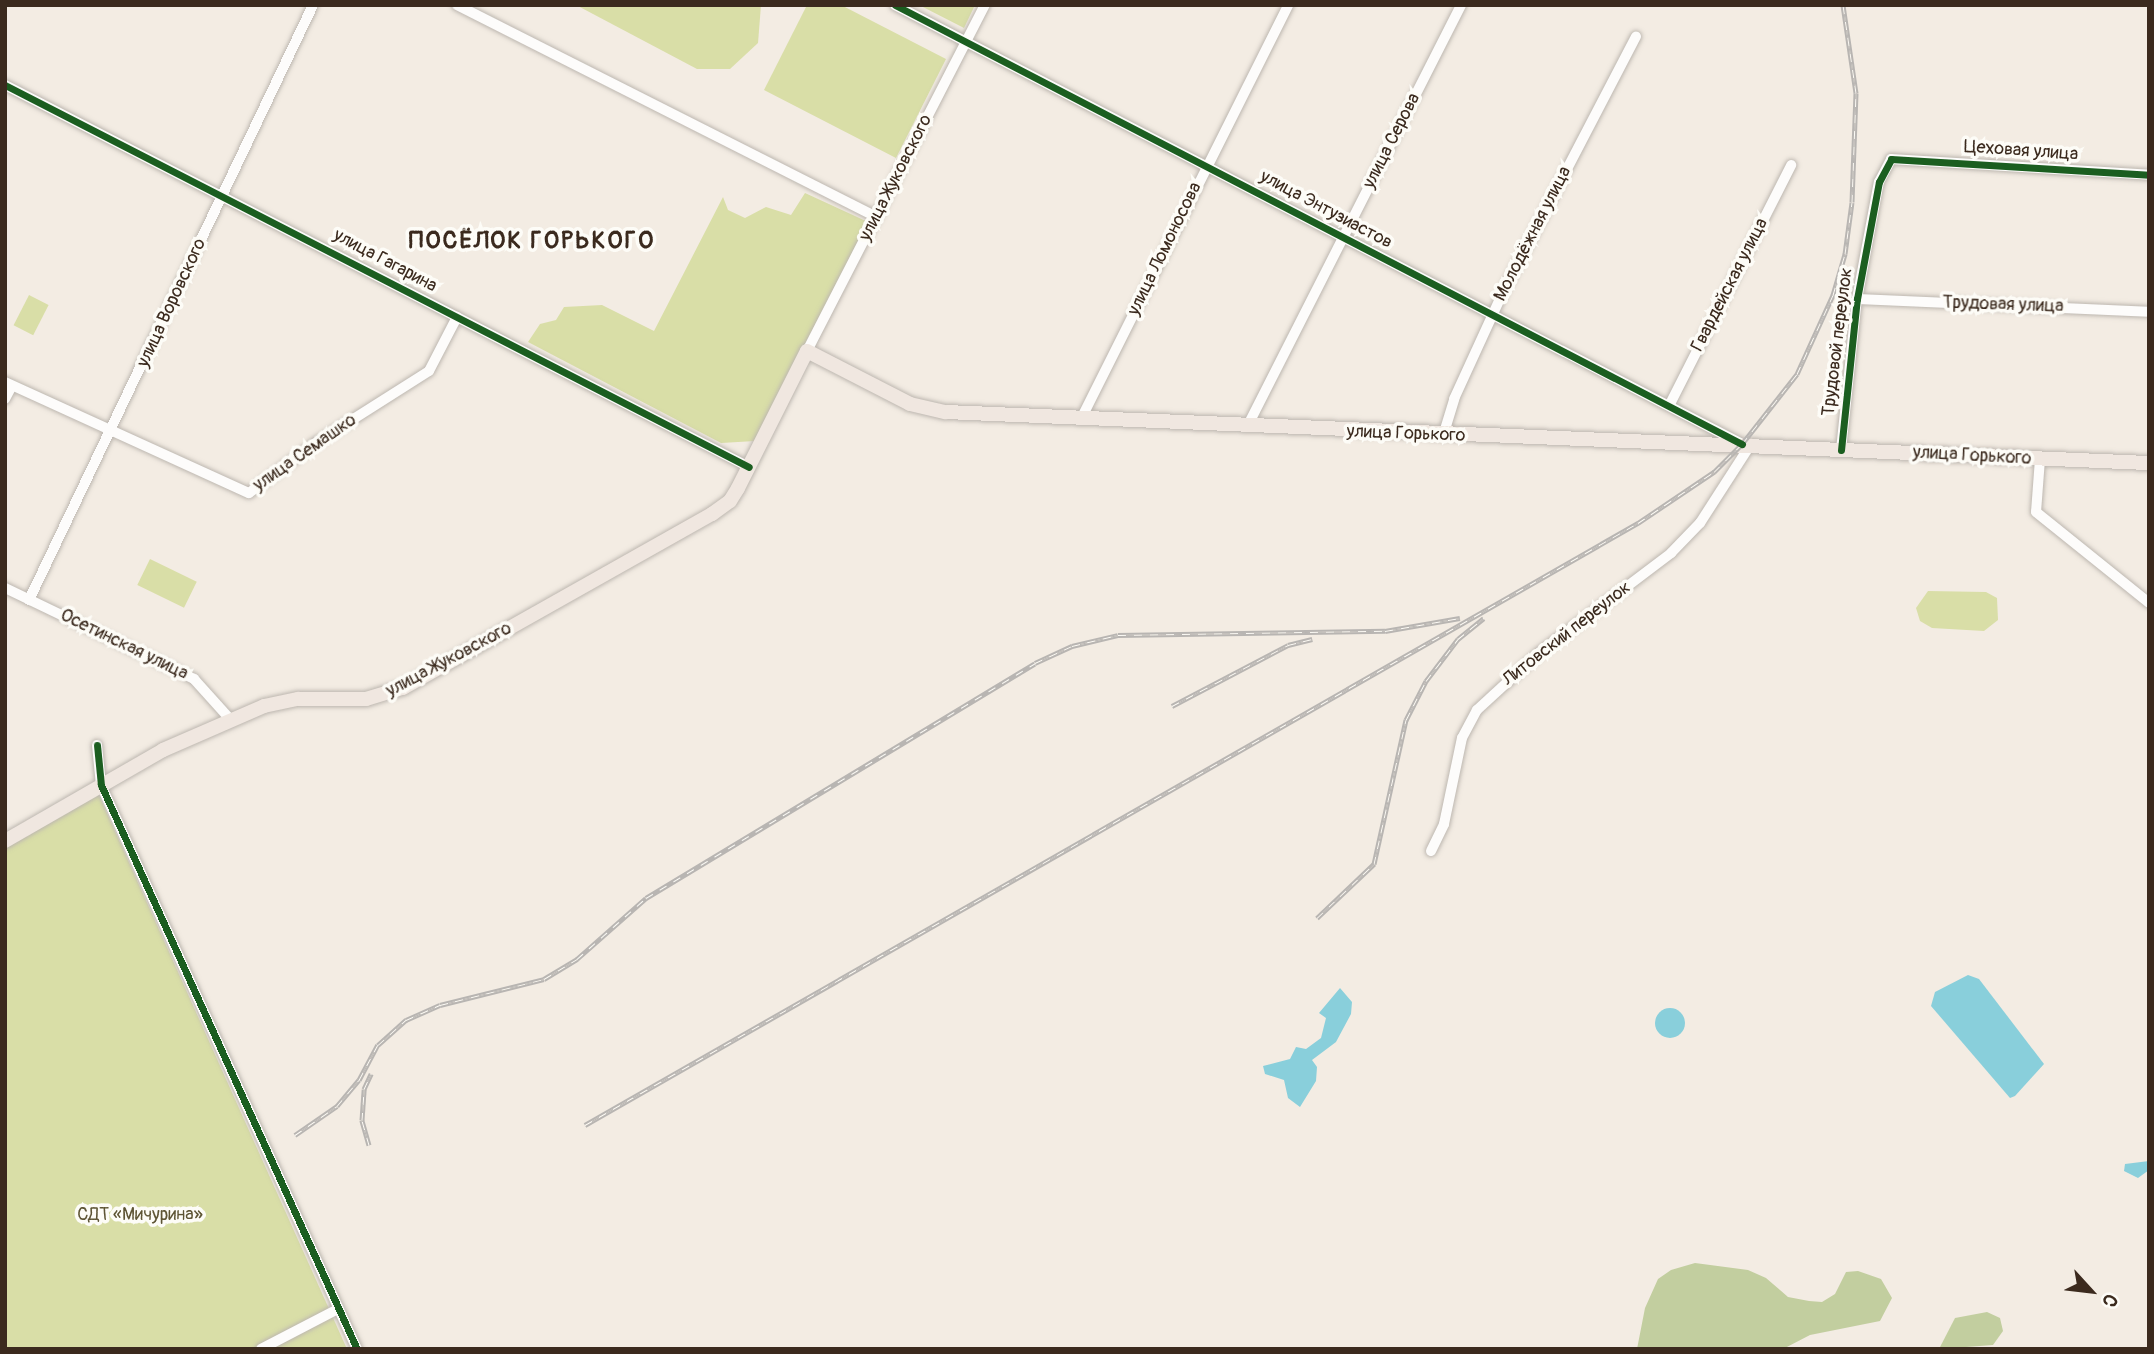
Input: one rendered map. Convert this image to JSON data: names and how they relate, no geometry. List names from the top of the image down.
{
  "streets": {
    "main road": ["улица Жуковского", "улица Горького"],
    "street": [
      "улица Серова",
      "Цеховая улица",
      "улица Энтузиастов",
      "Молодёжная улица",
      "улица Ломоносова",
      "улица Гагарина",
      "Гвардейская улица",
      "улица Воровского",
      "Трудовая улица",
      "Трудовой переулок",
      "улица Семашко",
      "Литовский переулок",
      "Осетинская улица"
    ]
  },
  "crossings": [
    ["улица Серова", "улица Энтузиастов"],
    ["улица Серова", "улица Горького"],
    ["Цеховая улица", "Трудовой переулок"],
    ["улица Жуковского", "улица Энтузиастов"],
    ["улица Жуковского", "улица Гагарина"],
    ["улица Жуковского", "улица Горького"],
    ["улица Жуковского", "Осетинская улица"],
    ["улица Энтузиастов", "Молодёжная улица"],
    ["улица Энтузиастов", "улица Ломоносова"],
    ["улица Энтузиастов", "Гвардейская улица"],
    ["улица Энтузиастов", "улица Горького"],
    ["улица Энтузиастов", "Литовский переулок"],
    ["Молодёжная улица", "улица Горького"],
    ["улица Ломоносова", "улица Горького"],
    ["улица Гагарина", "улица Воровского"],
    ["улица Гагарина", "улица Семашко"],
    ["улица Воровского", "улица Семашко"],
    ["улица Воровского", "Осетинская улица"],
    ["Трудовая улица", "Трудовой переулок"],
    ["Трудовой переулок", "улица Горького"],
    ["улица Горького", "Литовский переулок"]
  ],
  "districts": ["ПОСЁЛОК ГОРЬКОГО"],
  "parks": ["СДТ «Мичурина»"],
  "north": "bottom right"
}
